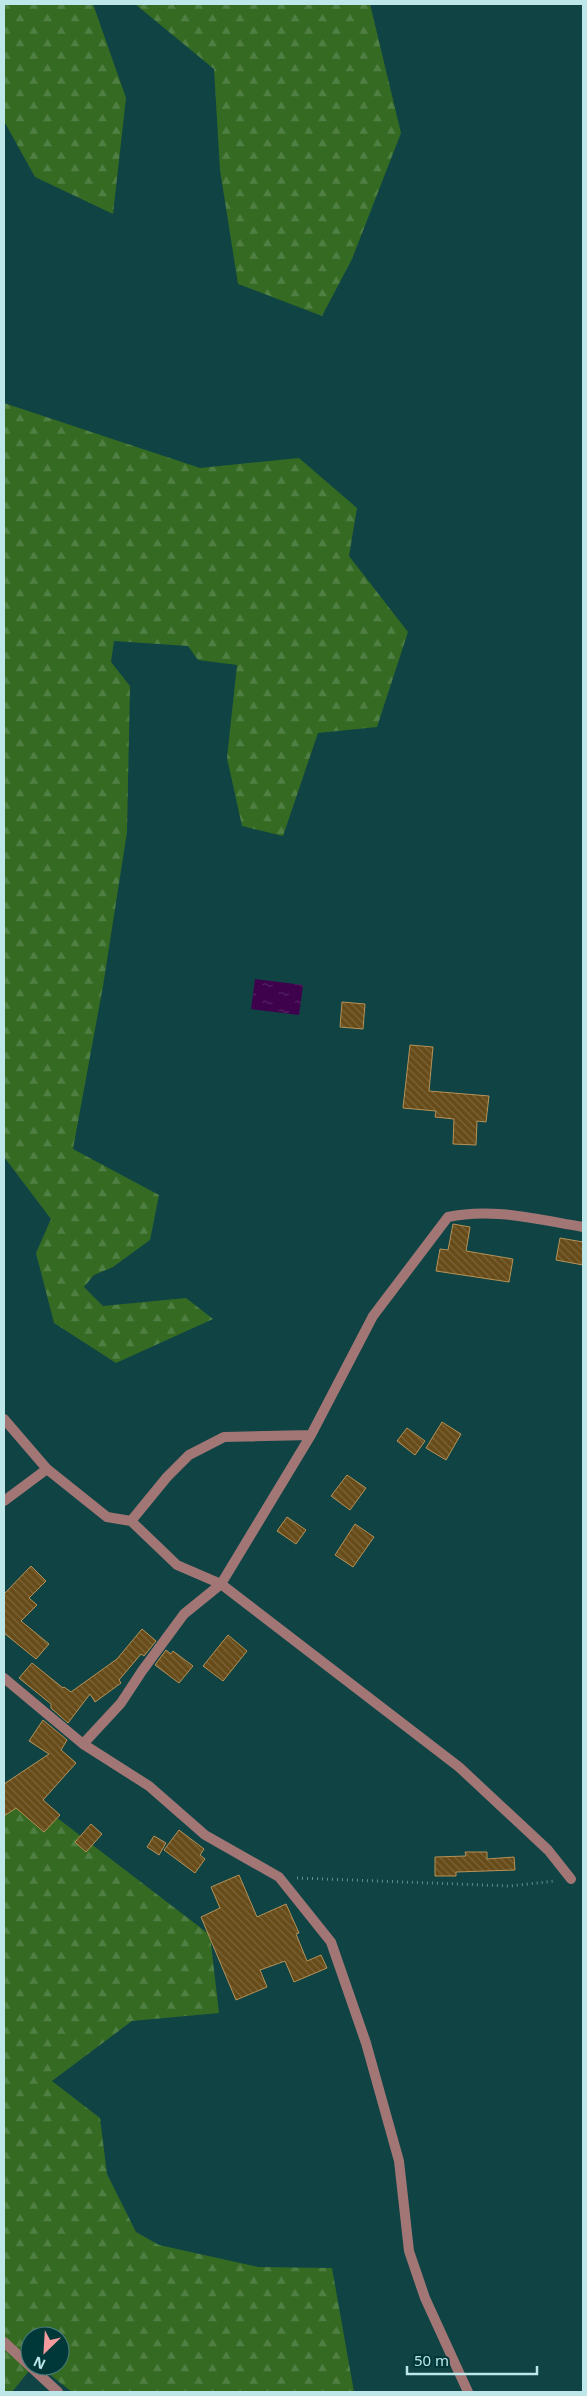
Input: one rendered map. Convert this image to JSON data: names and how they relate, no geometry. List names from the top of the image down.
{
  "scale_bar": "50 m",
  "north": "bottom left"
}
